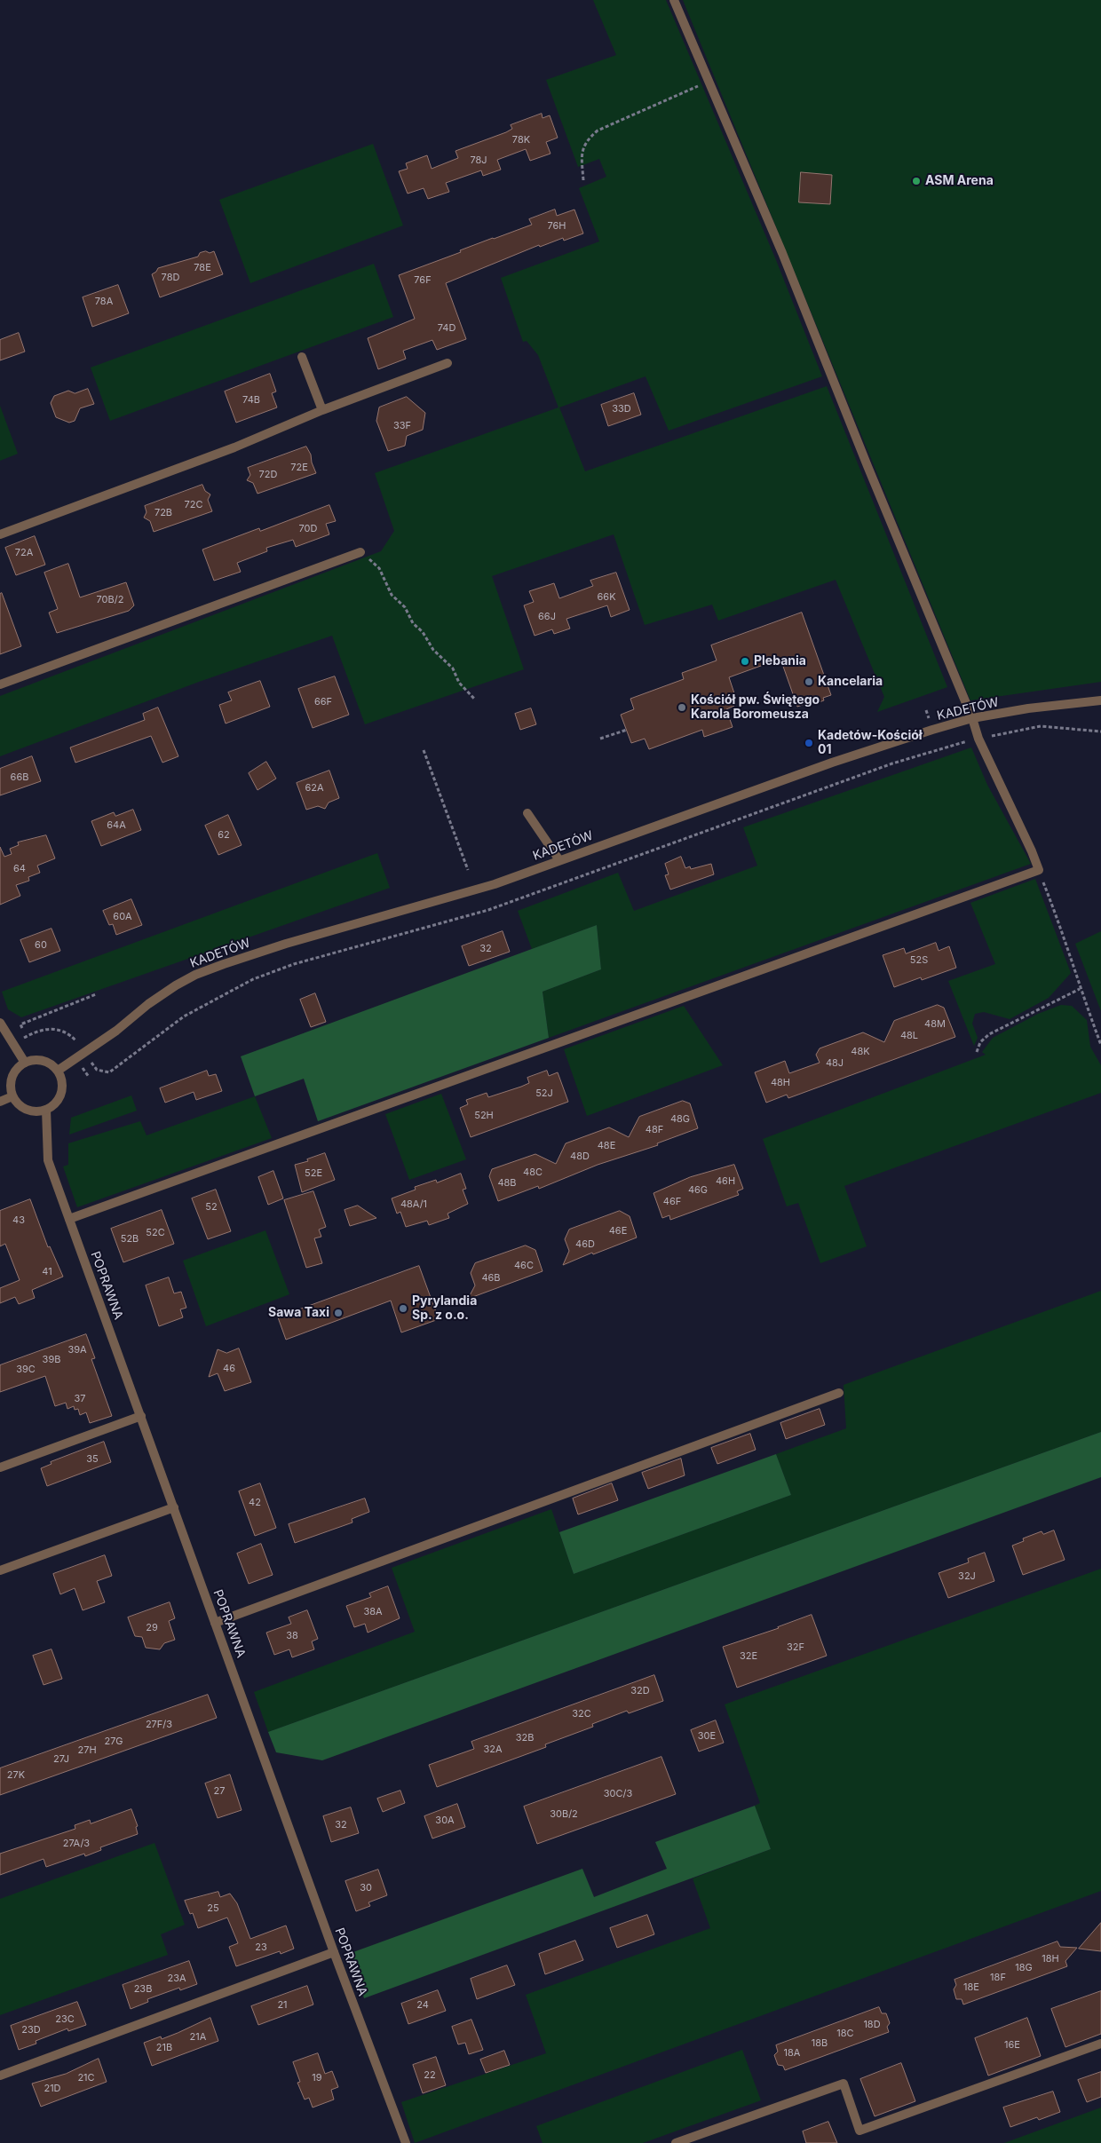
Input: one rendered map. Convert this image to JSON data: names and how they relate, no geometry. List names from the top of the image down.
{
  "streets": {
    "street": ["KADETÓW", "POPRAWNA"]
  },
  "crossings": [
    ["KADETÓW", "POPRAWNA"]
  ],
  "places": [
    "ASM Arena",
    "Plebania",
    "Kancelaria",
    "Kościół pw. Świętego Karola Boromeusza",
    "Kadetów-Kościół 01",
    "Pyrylandia Sp. z o.o.",
    "Sawa Taxi"
  ],
  "house_numbers": [
    "78K",
    "78J",
    "76H",
    "78E",
    "78D",
    "76F",
    "78A",
    "74D",
    "74B",
    "33D",
    "33F",
    "72E",
    "72D",
    "72C",
    "72B",
    "70D",
    "72A",
    "66K",
    "70B/2",
    "66J",
    "66F",
    "66B",
    "62A",
    "64A",
    "62",
    "64",
    "60A",
    "60",
    "32",
    "52S",
    "48M",
    "48L",
    "48K",
    "48J",
    "48H",
    "52J",
    "52H",
    "48G",
    "48F",
    "48E",
    "48D",
    "48C",
    "52E",
    "46H",
    "48B",
    "46G",
    "46F",
    "48A/1",
    "52",
    "43",
    "46E",
    "52C",
    "52B",
    "46D",
    "46C",
    "41",
    "46B",
    "39A",
    "39B",
    "46",
    "39C",
    "37",
    "35",
    "42",
    "32J",
    "38A",
    "29",
    "38",
    "32F",
    "32E",
    "32D",
    "32C",
    "27F/3",
    "30E",
    "32B",
    "27G",
    "32A",
    "27H",
    "27J",
    "27K",
    "27",
    "30C/3",
    "30B/2",
    "30A",
    "32",
    "27A/3",
    "30",
    "25",
    "23",
    "18H",
    "18G",
    "18F",
    "23A",
    "18E",
    "23B",
    "21",
    "24",
    "23C",
    "18D",
    "23D",
    "18C",
    "21A",
    "18B",
    "16E",
    "21B",
    "18A",
    "22",
    "21C",
    "19",
    "21D"
  ]
}
